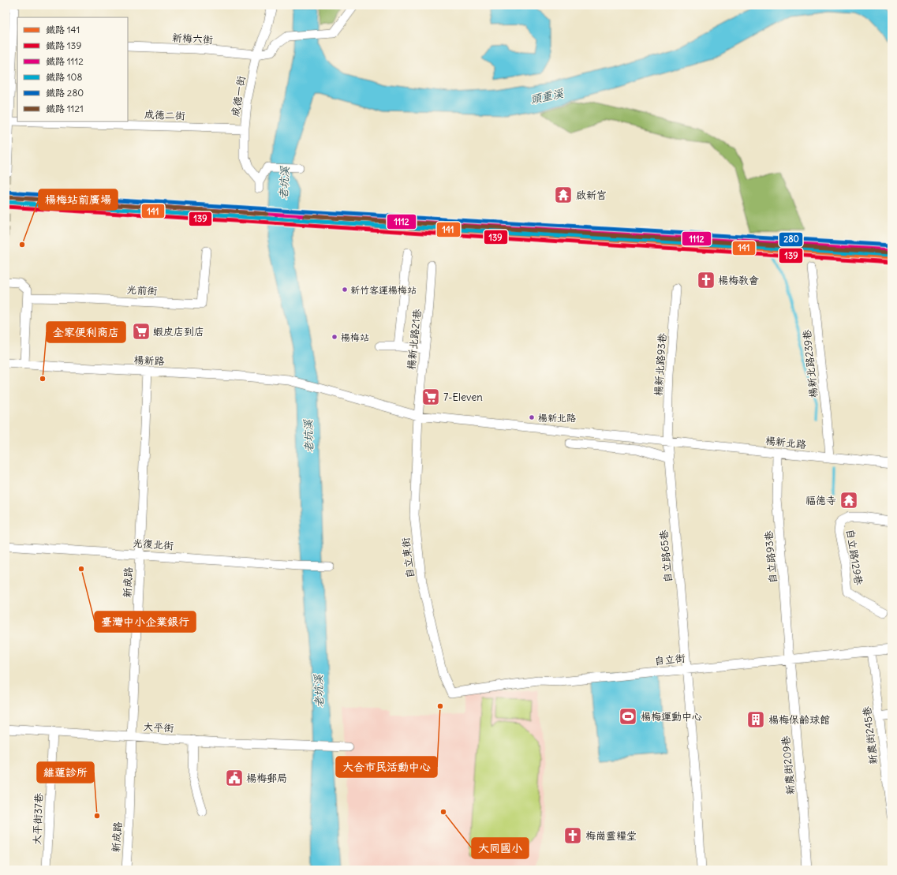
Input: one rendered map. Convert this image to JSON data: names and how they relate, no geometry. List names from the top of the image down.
{
  "streets": {
    "street": [
      "新梅六街",
      "成德一街",
      "成德二街",
      "光前街",
      "楊新北路21巷",
      "楊新路",
      "楊新北路239巷",
      "楊新北路93巷",
      "楊新北路",
      "光復北街",
      "自立路65巷",
      "自立路93巷",
      "自立路129巷",
      "自立東街",
      "新成路",
      "自立街",
      "大平街",
      "新農街245巷",
      "新農街209巷",
      "大平街37巷"
    ]
  },
  "crossings": [
    ["新梅六街", "成德一街"],
    ["成德一街", "成德二街"],
    ["楊新北路21巷", "楊新北路"],
    ["楊新北路21巷", "自立東街"],
    ["楊新路", "楊新北路"],
    ["楊新路", "新成路"],
    ["楊新北路239巷", "楊新北路"],
    ["楊新北路93巷", "楊新北路"],
    ["楊新北路93巷", "自立路65巷"],
    ["楊新北路", "自立路65巷"],
    ["楊新北路", "自立路93巷"],
    ["楊新北路", "自立東街"],
    ["光復北街", "新成路"],
    ["自立路65巷", "自立街"],
    ["自立路93巷", "自立街"],
    ["自立路93巷", "新農街209巷"],
    ["自立東街", "自立街"],
    ["新成路", "大平街"],
    ["自立街", "新農街245巷"],
    ["自立街", "新農街209巷"],
    ["大平街", "大平街37巷"]
  ],
  "water": ["頭重溪", "老坑溪"],
  "places": {
    "temple": ["啟新宮", "福德寺"],
    "other": [
      "楊梅站前廣場",
      "新竹客運楊梅站",
      "楊梅站",
      "全家便利商店",
      "楊新北路",
      "臺灣中小企業銀行",
      "大合市民活動中心",
      "大同國小",
      "維蓮診所"
    ],
    "church": ["楊梅教會", "梅崗靈糧堂"],
    "supermarket": ["蝦皮店到店", "7-Eleven"],
    "sports": ["楊梅運動中心"],
    "building": ["楊梅保齡球館"],
    "public building": ["楊梅郵局"]
  },
  "lines": [
    "rail line 280",
    "rail line 1112",
    "rail line 1121",
    "rail line 141",
    "rail line 108",
    "rail line 139"
  ],
  "legend": [
    "鐵路 141",
    "鐵路 139",
    "鐵路 1112",
    "鐵路 108",
    "鐵路 280",
    "鐵路 1121"
  ]
}
